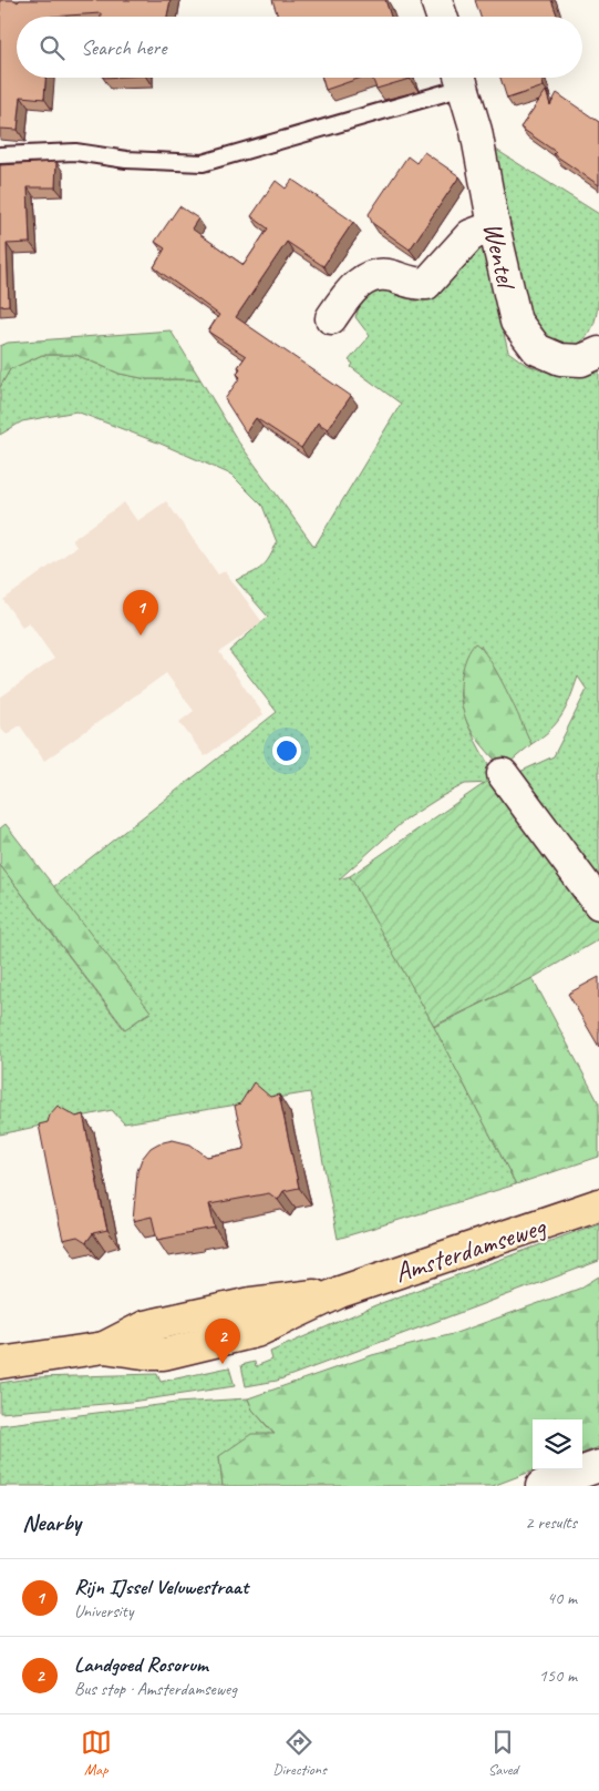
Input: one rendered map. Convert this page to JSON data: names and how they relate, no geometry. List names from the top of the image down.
{
  "streets": {
    "main road": ["Amsterdamseweg"],
    "street": ["Wentel"]
  },
  "page": {
    "search": "Search here",
    "pins": ["1", "2"],
    "heading": ["Nearby", "2 results"],
    "list": [
      {
        "mark": "1",
        "name": "Rijn IJssel Veluwestraat",
        "note": "University",
        "value": "40 m"
      },
      {
        "mark": "2",
        "name": "Landgoed Rosorum",
        "note": "Bus stop · Amsterdamseweg",
        "value": "150 m"
      }
    ],
    "nav": ["Map", "Directions", "Saved"]
  }
}
